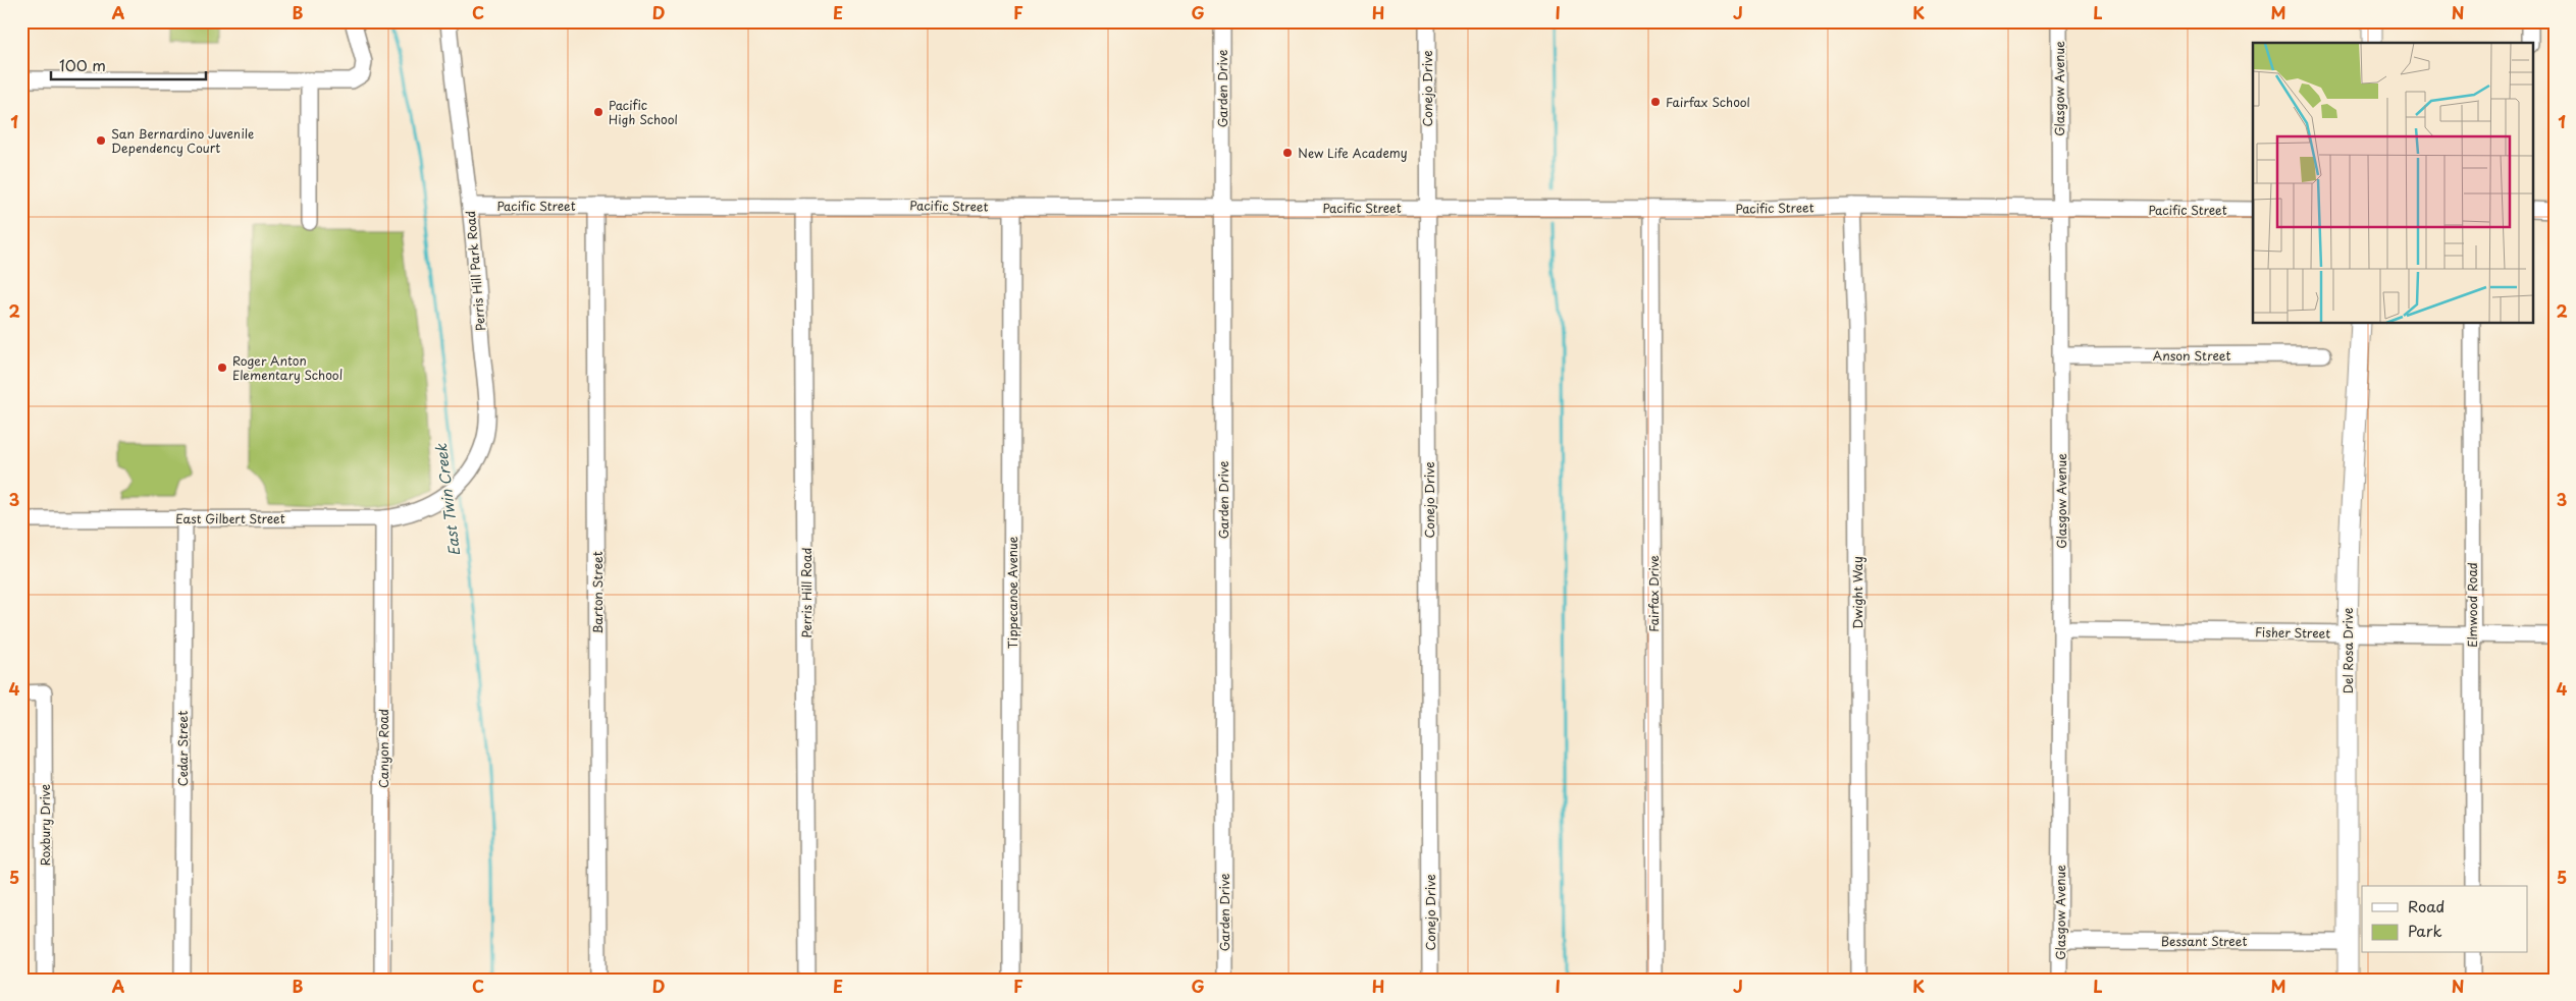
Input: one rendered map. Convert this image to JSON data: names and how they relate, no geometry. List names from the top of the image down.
{
  "streets": {
    "main road": ["Del Rosa Drive"],
    "street": [
      "Garden Drive",
      "Conejo Drive",
      "Glasgow Avenue",
      "Pacific Street",
      "Perris Hill Park Road",
      "Anson Street",
      "East Gilbert Street",
      "Barton Street",
      "Perris Hill Road",
      "Tippecanoe Avenue",
      "Dwight Way",
      "Fairfax Drive",
      "Elmwood Road",
      "Fisher Street",
      "Cedar Street",
      "Canyon Road",
      "Roxbury Drive",
      "Bessant Street"
    ]
  },
  "crossings": [
    ["Garden Drive", "Pacific Street"],
    ["Conejo Drive", "Pacific Street"],
    ["Glasgow Avenue", "Pacific Street"],
    ["Glasgow Avenue", "Anson Street"],
    ["Glasgow Avenue", "Fisher Street"],
    ["Glasgow Avenue", "Bessant Street"],
    ["Pacific Street", "Perris Hill Park Road"],
    ["Pacific Street", "Barton Street"],
    ["Pacific Street", "Perris Hill Road"],
    ["Pacific Street", "Tippecanoe Avenue"],
    ["Pacific Street", "Dwight Way"],
    ["Pacific Street", "Fairfax Drive"],
    ["Perris Hill Park Road", "East Gilbert Street"],
    ["East Gilbert Street", "Cedar Street"],
    ["East Gilbert Street", "Canyon Road"],
    ["Elmwood Road", "Fisher Street"],
    ["Fisher Street", "Del Rosa Drive"],
    ["Del Rosa Drive", "Bessant Street"]
  ],
  "water": ["East Twin Creek"],
  "places": [
    "Fairfax School",
    "Pacific High School",
    "San Bernardino Juvenile Dependency Court",
    "New Life Academy",
    "Roger Anton Elementary School"
  ],
  "legend": ["Road", "Park"],
  "scale_bar": "100 m",
  "grid": {
    "columns": [
      "A",
      "B",
      "C",
      "D",
      "E",
      "F",
      "G",
      "H",
      "I",
      "J",
      "K",
      "L",
      "M",
      "N"
    ],
    "rows": [
      "1",
      "2",
      "3",
      "4",
      "5"
    ]
  }
}
